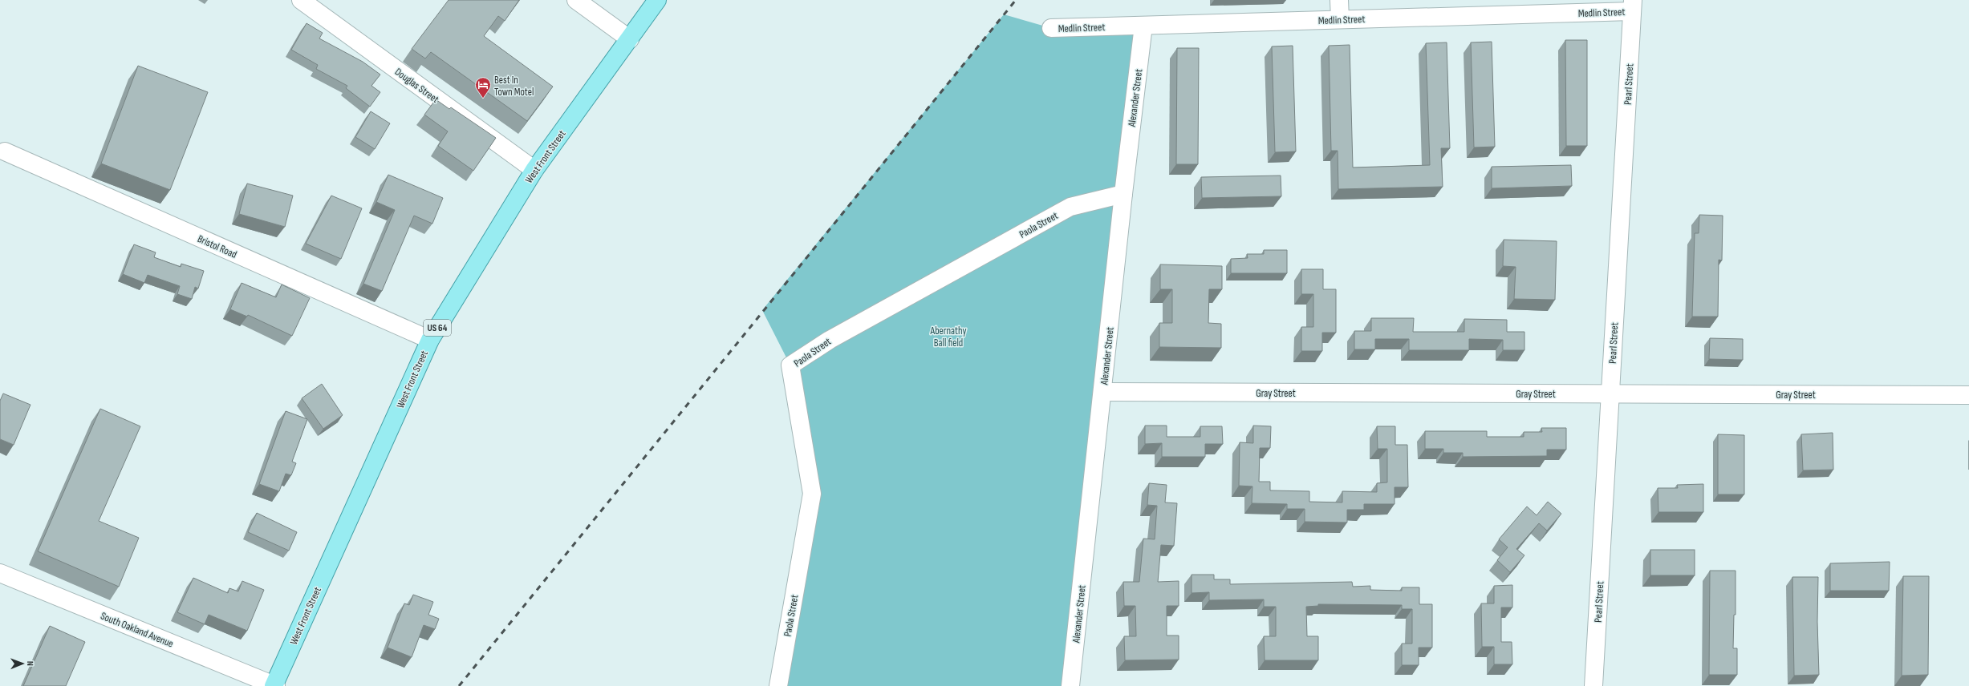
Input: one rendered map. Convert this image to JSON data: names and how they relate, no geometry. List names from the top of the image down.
{
  "streets": {
    "main road": ["West Front Street", "US 64"],
    "street": [
      "Medlin Street",
      "Pearl Street",
      "Douglas Street",
      "Alexander Street",
      "Paola Street",
      "Bristol Road",
      "Gray Street",
      "South Oakland Avenue"
    ]
  },
  "crossings": [
    ["Medlin Street", "Pearl Street"],
    ["Medlin Street", "Alexander Street"],
    ["Pearl Street", "Gray Street"],
    ["Douglas Street", "West Front Street"],
    ["Alexander Street", "Paola Street"],
    ["Alexander Street", "Gray Street"],
    ["West Front Street", "Bristol Road"],
    ["West Front Street", "South Oakland Avenue"]
  ],
  "parks": ["Abernathy Ball field"],
  "places": {
    "hotel": ["Best In Town Motel"]
  },
  "north": "right"
}
